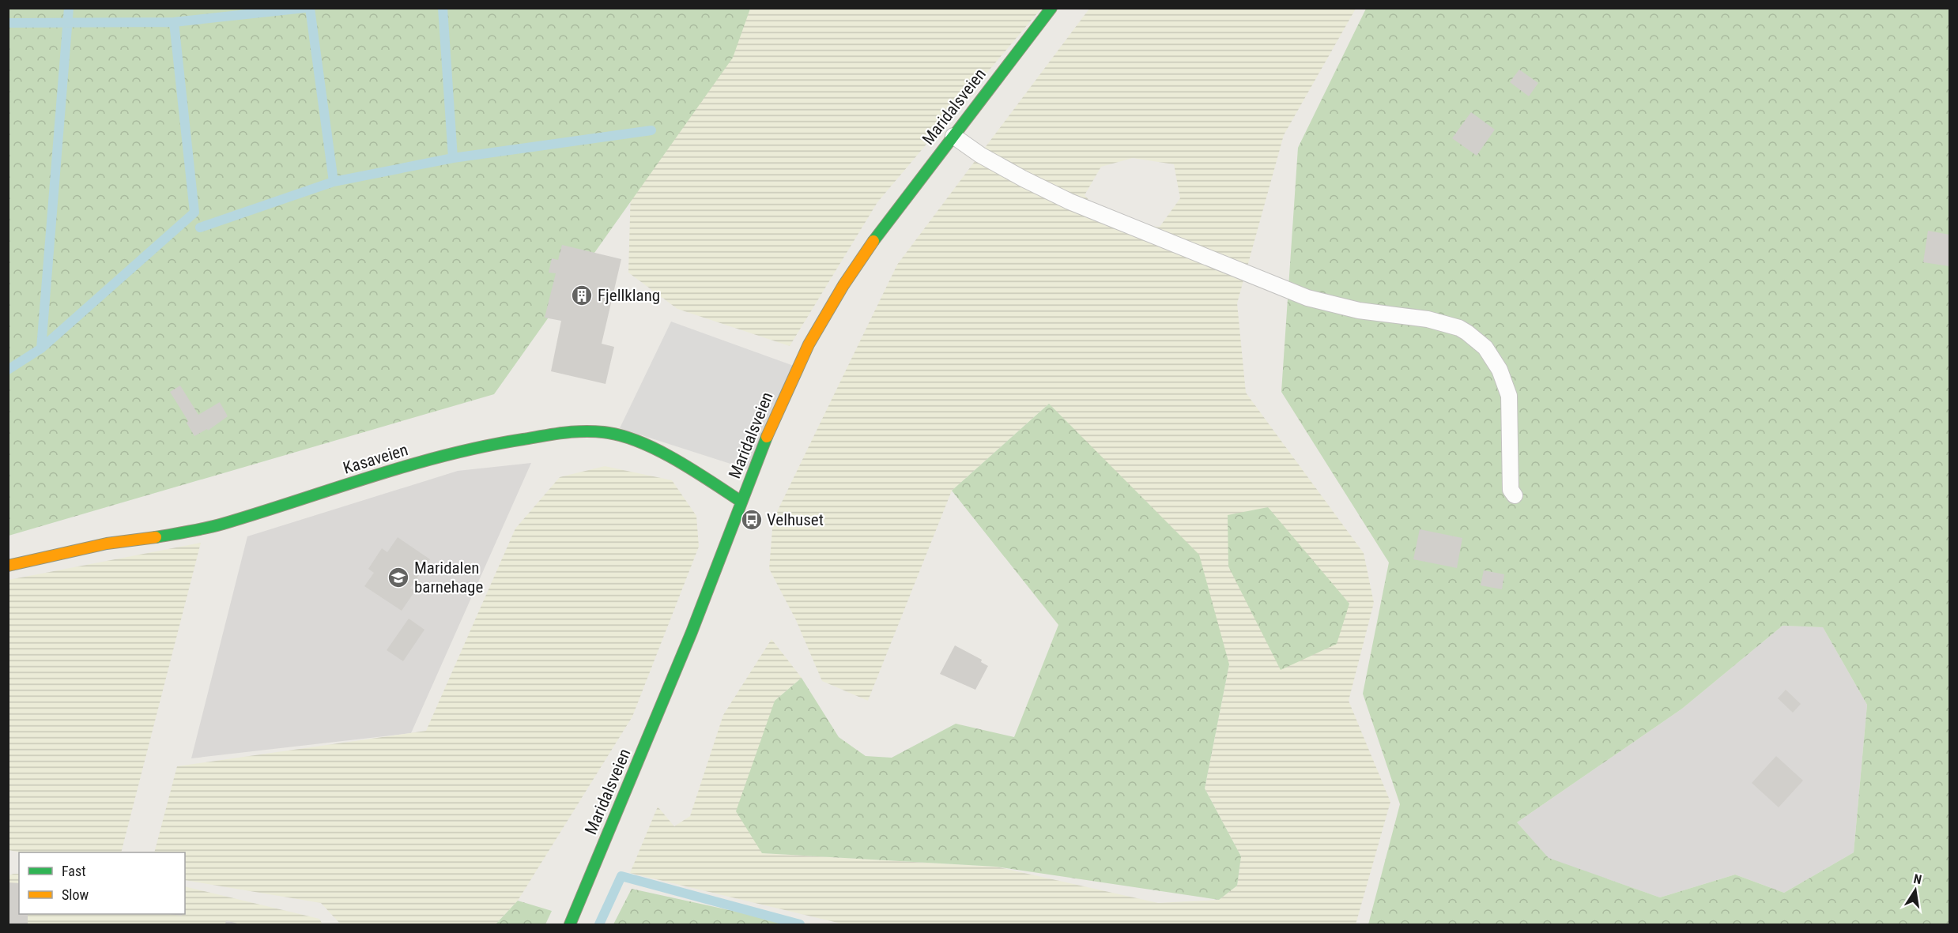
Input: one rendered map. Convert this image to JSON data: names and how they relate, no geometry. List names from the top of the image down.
{
  "streets": {
    "street": ["Maridalsveien", "Kasaveien"]
  },
  "crossings": [
    ["Maridalsveien", "Kasaveien"]
  ],
  "places": {
    "building": ["Fjellklang"],
    "bus stop": ["Velhuset"],
    "school or university": ["Maridalen barnehage"]
  },
  "legend": ["Fast", "Slow"],
  "north": "top"
}
